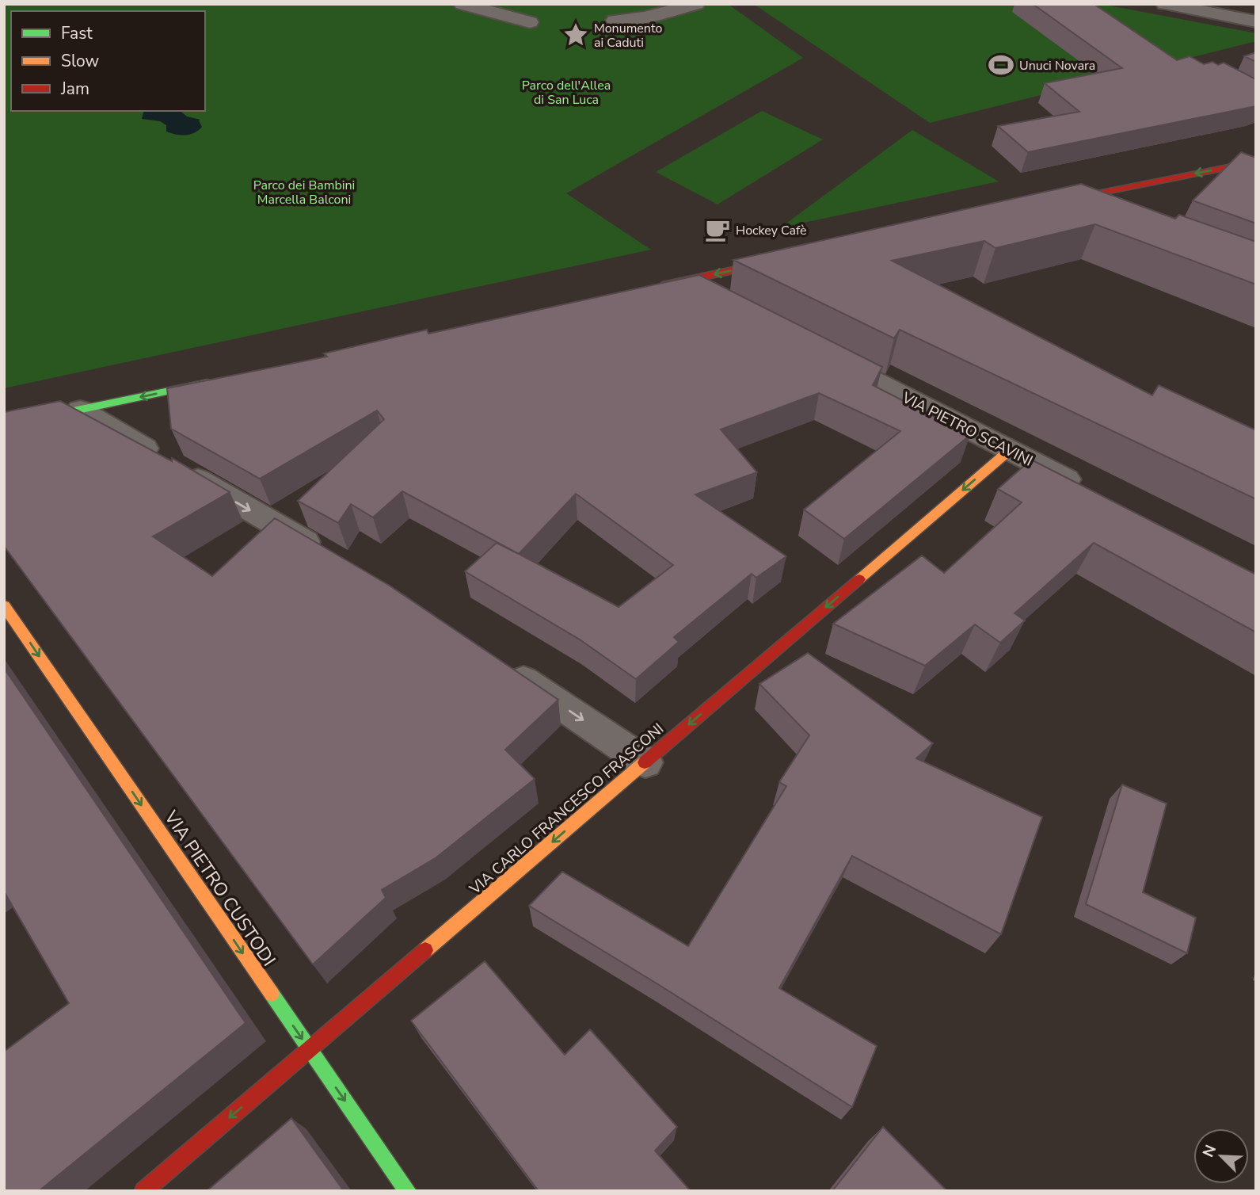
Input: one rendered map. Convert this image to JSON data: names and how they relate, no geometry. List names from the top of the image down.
{
  "streets": {
    "street": ["VIA PIETRO SCAVINI", "VIA CARLO FRANCESCO FRASCONI", "VIA PIETRO CUSTODI"]
  },
  "crossings": [
    ["VIA PIETRO SCAVINI", "VIA CARLO FRANCESCO FRASCONI"],
    ["VIA CARLO FRANCESCO FRASCONI", "VIA PIETRO CUSTODI"]
  ],
  "one_way": ["VIA CARLO FRANCESCO FRASCONI", "VIA PIETRO CUSTODI"],
  "parks": ["Parco dell'Allea di San Luca", "Parco dei Bambini Marcella Balconi"],
  "places": {
    "place": ["Monumento ai Caduti"],
    "sports": ["Unuci Novara"],
    "cafe": ["Hockey Cafè"]
  },
  "legend": ["Fast", "Slow", "Jam"],
  "north": "top left"
}
